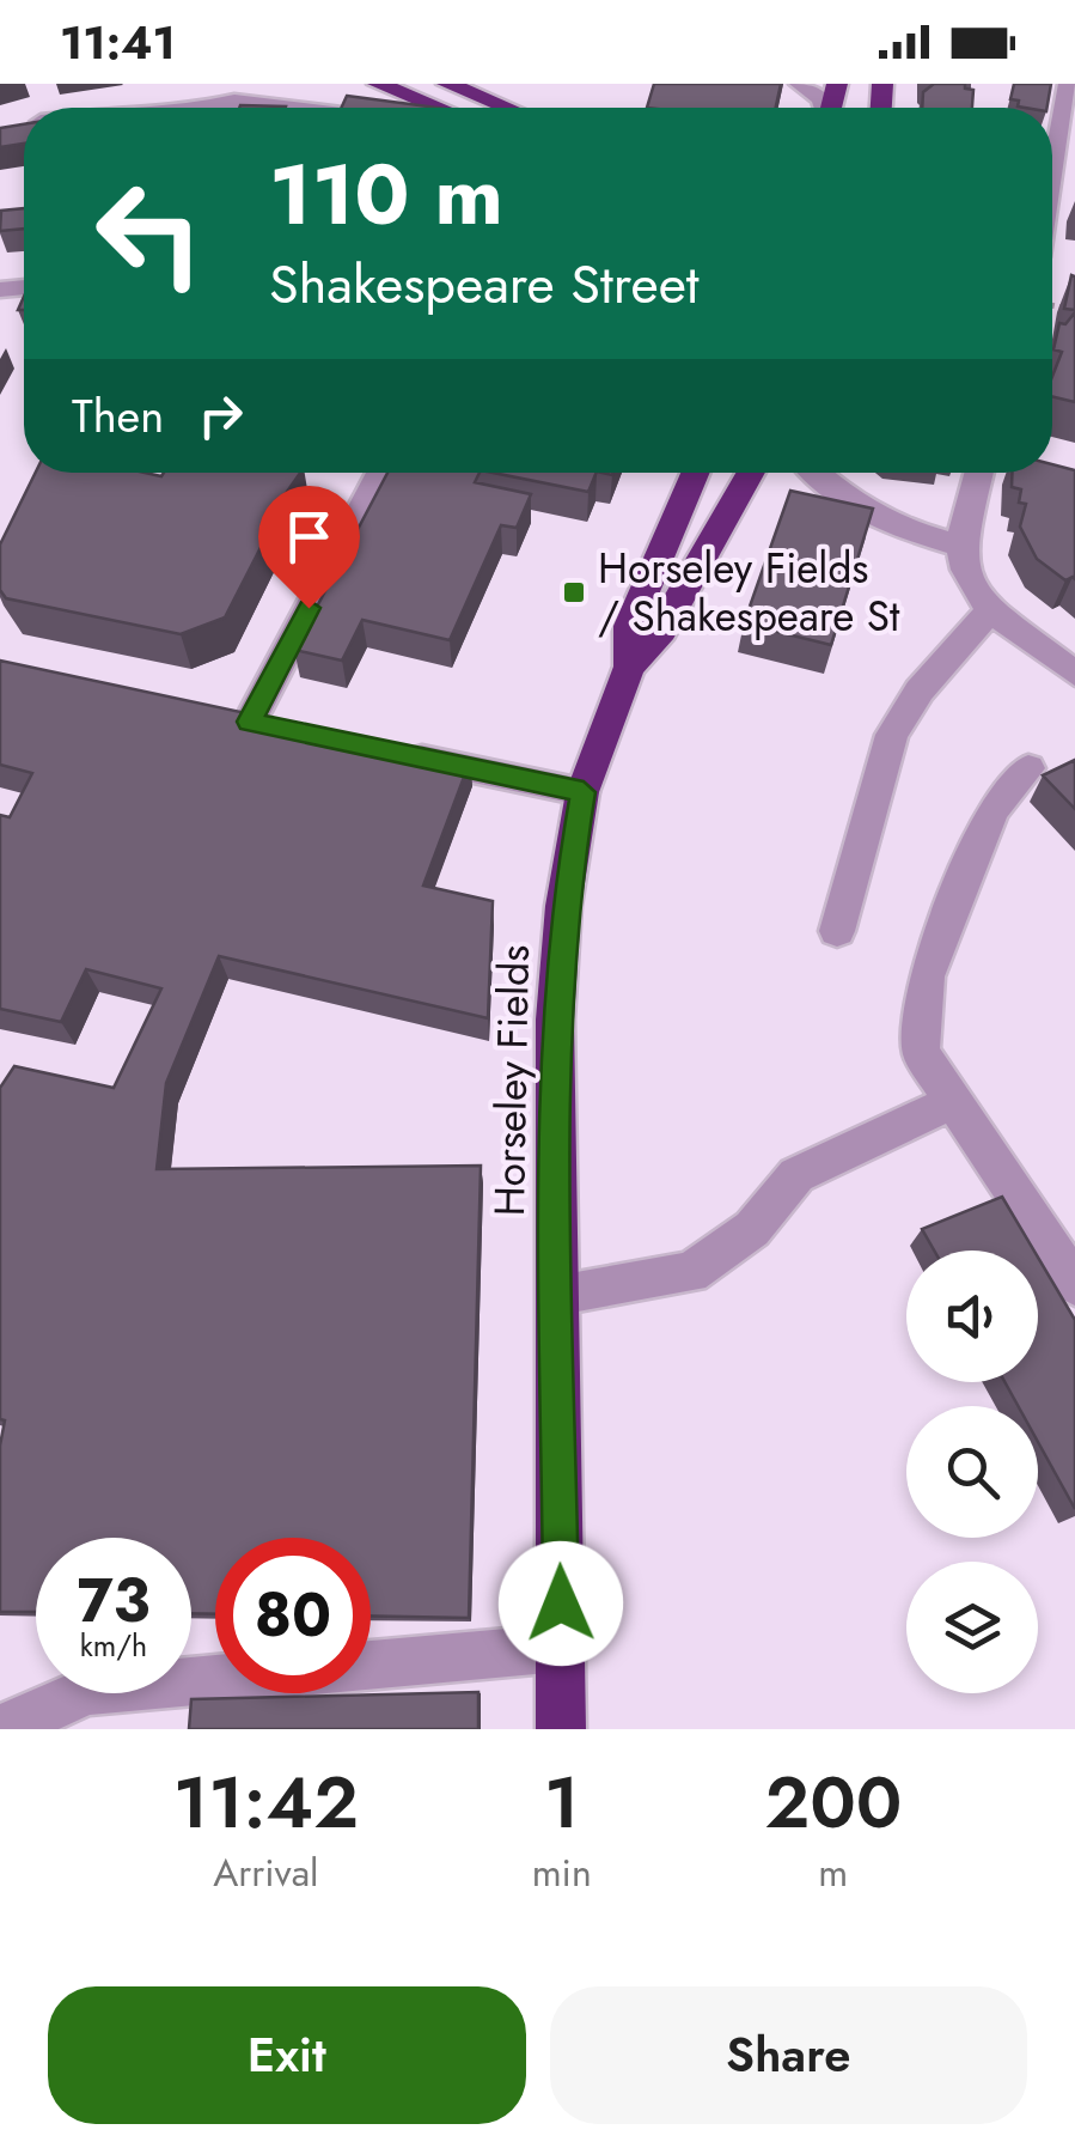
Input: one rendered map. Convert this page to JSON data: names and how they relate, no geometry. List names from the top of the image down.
{
  "streets": {
    "highway": ["Horseley Fields"]
  },
  "places": {
    "transit": ["Horseley Fields / Shakespeare St"]
  },
  "page": {
    "status": "11:41",
    "turn": ["110 m", "Shakespeare Street"],
    "then": "Then",
    "speed": "73 km/h",
    "limit": "80",
    "eta": [
      "11:42",
      "Arrival",
      "1",
      "min",
      "200",
      "m"
    ],
    "buttons": ["Exit", "Share"]
  }
}
